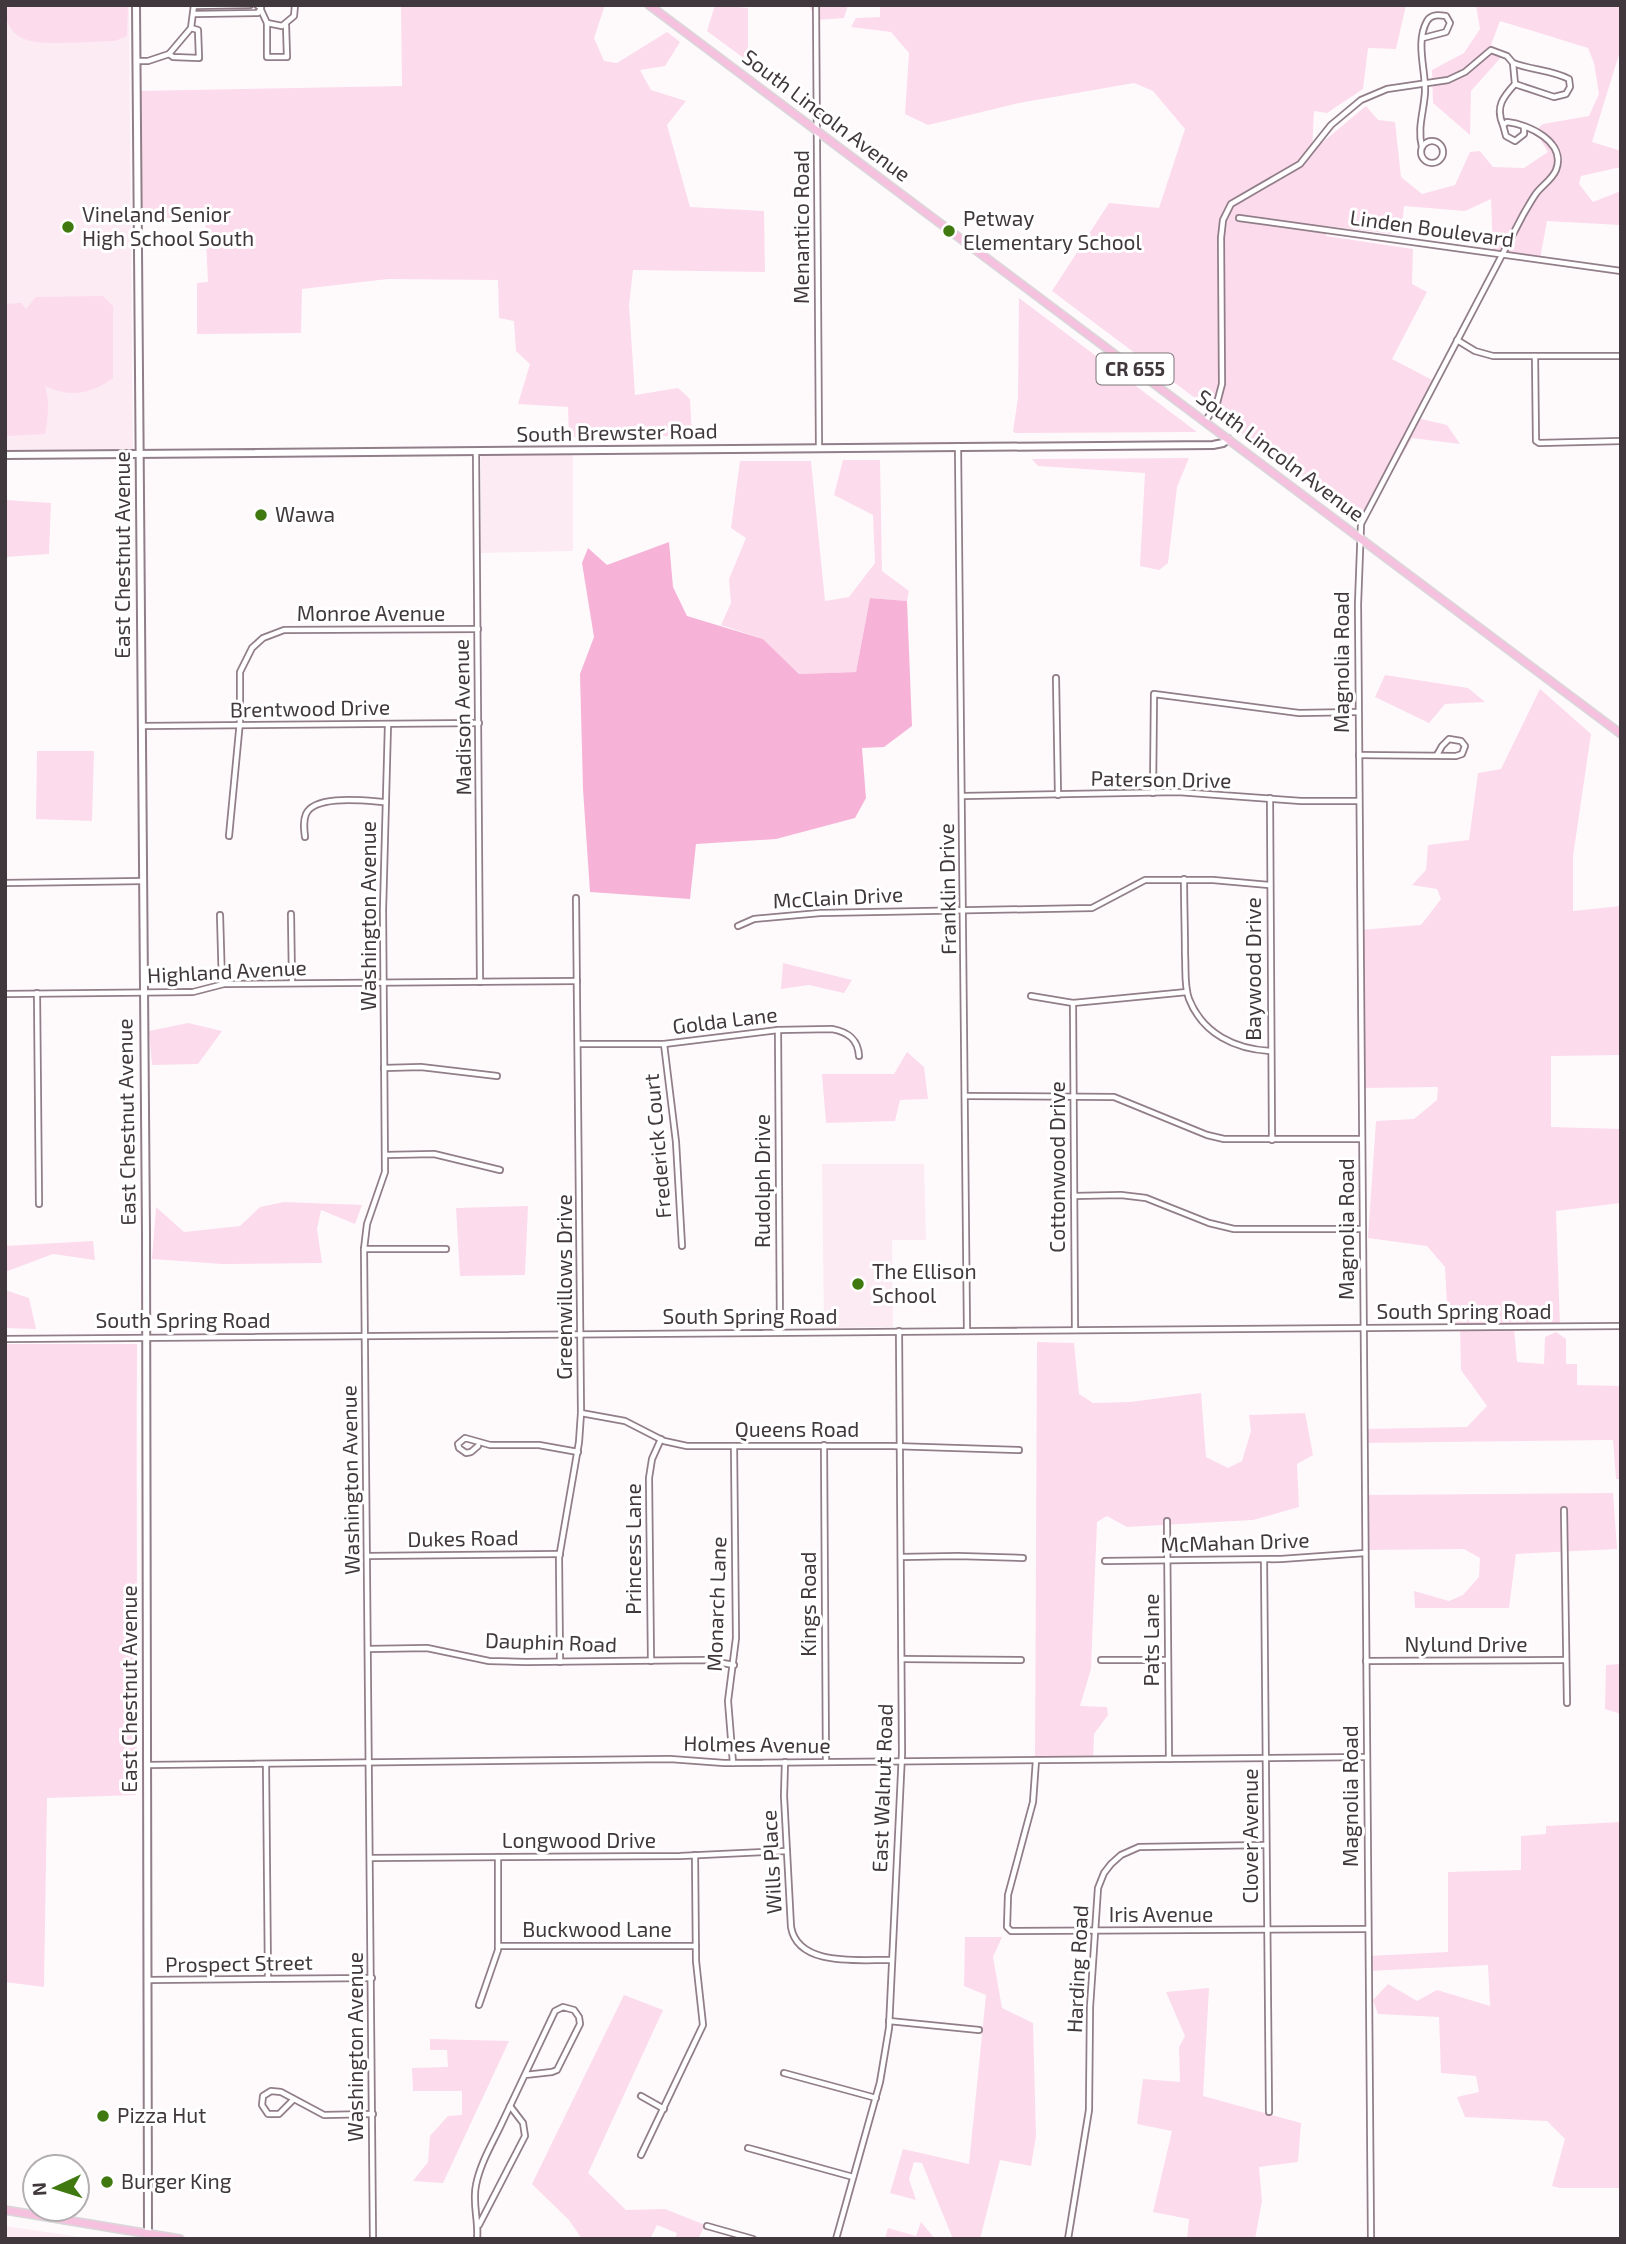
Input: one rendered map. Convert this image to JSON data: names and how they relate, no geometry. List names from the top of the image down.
{
  "streets": {
    "main road": ["South Lincoln Avenue", "CR 655"],
    "street": [
      "Menantico Road",
      "Linden Boulevard",
      "South Brewster Road",
      "East Chestnut Avenue",
      "Monroe Avenue",
      "Magnolia Road",
      "Brentwood Drive",
      "Madison Avenue",
      "Paterson Drive",
      "Franklin Drive",
      "McClain Drive",
      "Washington Avenue",
      "Baywood Drive",
      "Highland Avenue",
      "Golda Lane",
      "Frederick Court",
      "Cottonwood Drive",
      "Rudolph Drive",
      "Greenwillows Drive",
      "South Spring Road",
      "Queens Road",
      "Dukes Road",
      "McMahan Drive",
      "Princess Lane",
      "Monarch Lane",
      "Kings Road",
      "Pats Lane",
      "Dauphin Road",
      "Nylund Drive",
      "Holmes Avenue",
      "East Walnut Road",
      "Clover Avenue",
      "Longwood Drive",
      "Wills Place",
      "Iris Avenue",
      "Buckwood Lane",
      "Prospect Street",
      "Harding Road"
    ]
  },
  "crossings": [
    ["South Lincoln Avenue", "Menantico Road"],
    ["South Lincoln Avenue", "South Brewster Road"],
    ["South Lincoln Avenue", "Magnolia Road"],
    ["Menantico Road", "South Brewster Road"],
    ["Linden Boulevard", "Magnolia Road"],
    ["South Brewster Road", "East Chestnut Avenue"],
    ["South Brewster Road", "Madison Avenue"],
    ["South Brewster Road", "Franklin Drive"],
    ["East Chestnut Avenue", "Brentwood Drive"],
    ["East Chestnut Avenue", "Highland Avenue"],
    ["East Chestnut Avenue", "South Spring Road"],
    ["East Chestnut Avenue", "Holmes Avenue"],
    ["East Chestnut Avenue", "Prospect Street"],
    ["Monroe Avenue", "Brentwood Drive"],
    ["Monroe Avenue", "Madison Avenue"],
    ["Magnolia Road", "Paterson Drive"],
    ["Magnolia Road", "South Spring Road"],
    ["Magnolia Road", "McMahan Drive"],
    ["Magnolia Road", "Nylund Drive"],
    ["Magnolia Road", "Holmes Avenue"],
    ["Magnolia Road", "Iris Avenue"],
    ["Brentwood Drive", "Madison Avenue"],
    ["Brentwood Drive", "Washington Avenue"],
    ["Madison Avenue", "Highland Avenue"],
    ["Paterson Drive", "Franklin Drive"],
    ["Paterson Drive", "Baywood Drive"],
    ["Franklin Drive", "McClain Drive"],
    ["Franklin Drive", "South Spring Road"],
    ["McClain Drive", "Baywood Drive"],
    ["Washington Avenue", "Highland Avenue"],
    ["Washington Avenue", "South Spring Road"],
    ["Washington Avenue", "Dukes Road"],
    ["Washington Avenue", "Dauphin Road"],
    ["Washington Avenue", "Holmes Avenue"],
    ["Washington Avenue", "Longwood Drive"],
    ["Washington Avenue", "Prospect Street"],
    ["Highland Avenue", "Greenwillows Drive"],
    ["Golda Lane", "Frederick Court"],
    ["Golda Lane", "Rudolph Drive"],
    ["Golda Lane", "Greenwillows Drive"],
    ["Cottonwood Drive", "South Spring Road"],
    ["Rudolph Drive", "South Spring Road"],
    ["Greenwillows Drive", "South Spring Road"],
    ["Greenwillows Drive", "Queens Road"],
    ["Greenwillows Drive", "Dukes Road"],
    ["Greenwillows Drive", "Dauphin Road"],
    ["South Spring Road", "East Walnut Road"],
    ["Queens Road", "Princess Lane"],
    ["Queens Road", "Monarch Lane"],
    ["Queens Road", "Kings Road"],
    ["Queens Road", "East Walnut Road"],
    ["McMahan Drive", "Pats Lane"],
    ["McMahan Drive", "Clover Avenue"],
    ["Princess Lane", "Dauphin Road"],
    ["Monarch Lane", "Dauphin Road"],
    ["Monarch Lane", "Holmes Avenue"],
    ["Kings Road", "Holmes Avenue"],
    ["Pats Lane", "Holmes Avenue"],
    ["Holmes Avenue", "East Walnut Road"],
    ["Holmes Avenue", "Clover Avenue"],
    ["Holmes Avenue", "Wills Place"],
    ["Holmes Avenue", "Iris Avenue"],
    ["East Walnut Road", "Wills Place"],
    ["Clover Avenue", "Iris Avenue"],
    ["Clover Avenue", "Harding Road"],
    ["Longwood Drive", "Wills Place"],
    ["Iris Avenue", "Harding Road"]
  ],
  "places": [
    "Vineland Senior High School South",
    "Petway Elementary School",
    "Wawa",
    "The Ellison School",
    "Pizza Hut",
    "Burger King"
  ],
  "north": "left"
}
